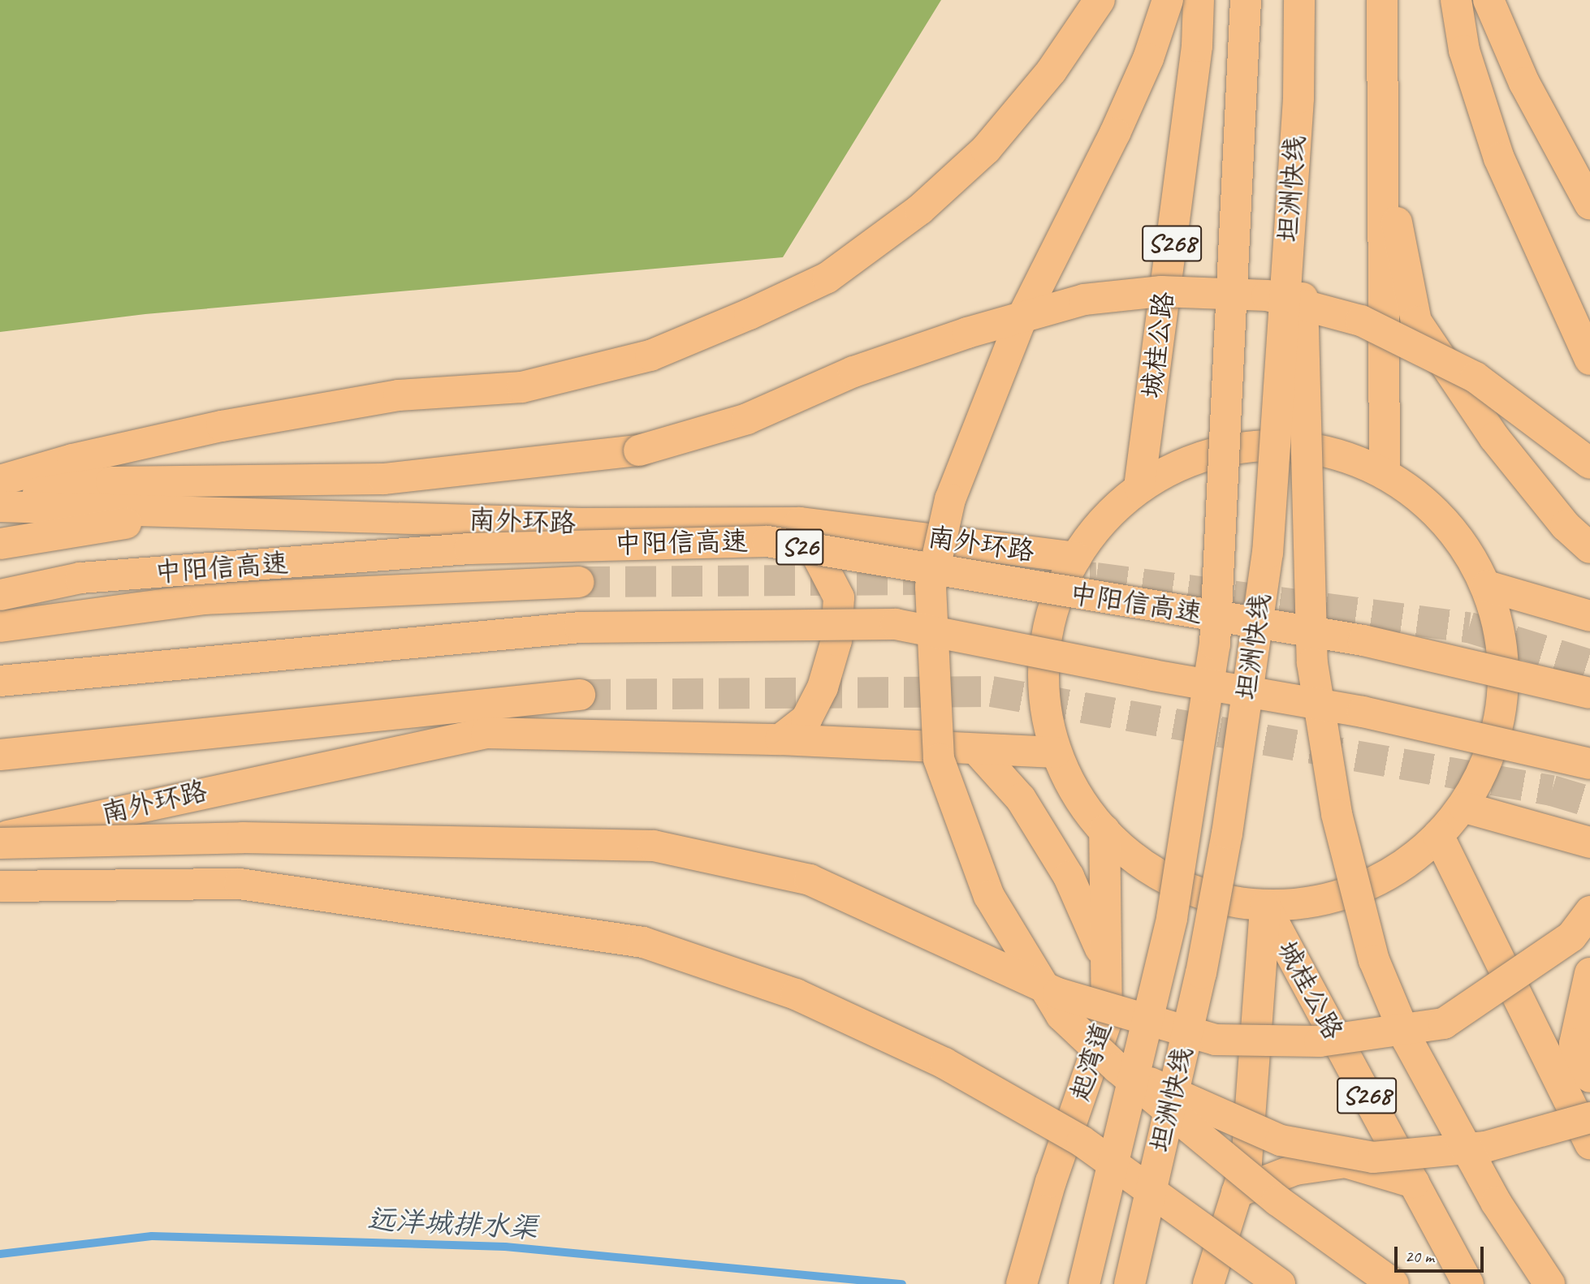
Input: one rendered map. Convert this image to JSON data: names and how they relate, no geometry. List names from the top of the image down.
{
  "streets": {
    "main road": [
      "坦洲快线",
      "S268",
      "城桂公路",
      "南外环路",
      "中阳信高速",
      "S26",
      "起湾道"
    ]
  },
  "water": ["远洋城排水渠"],
  "scale_bar": "20 m"
}
